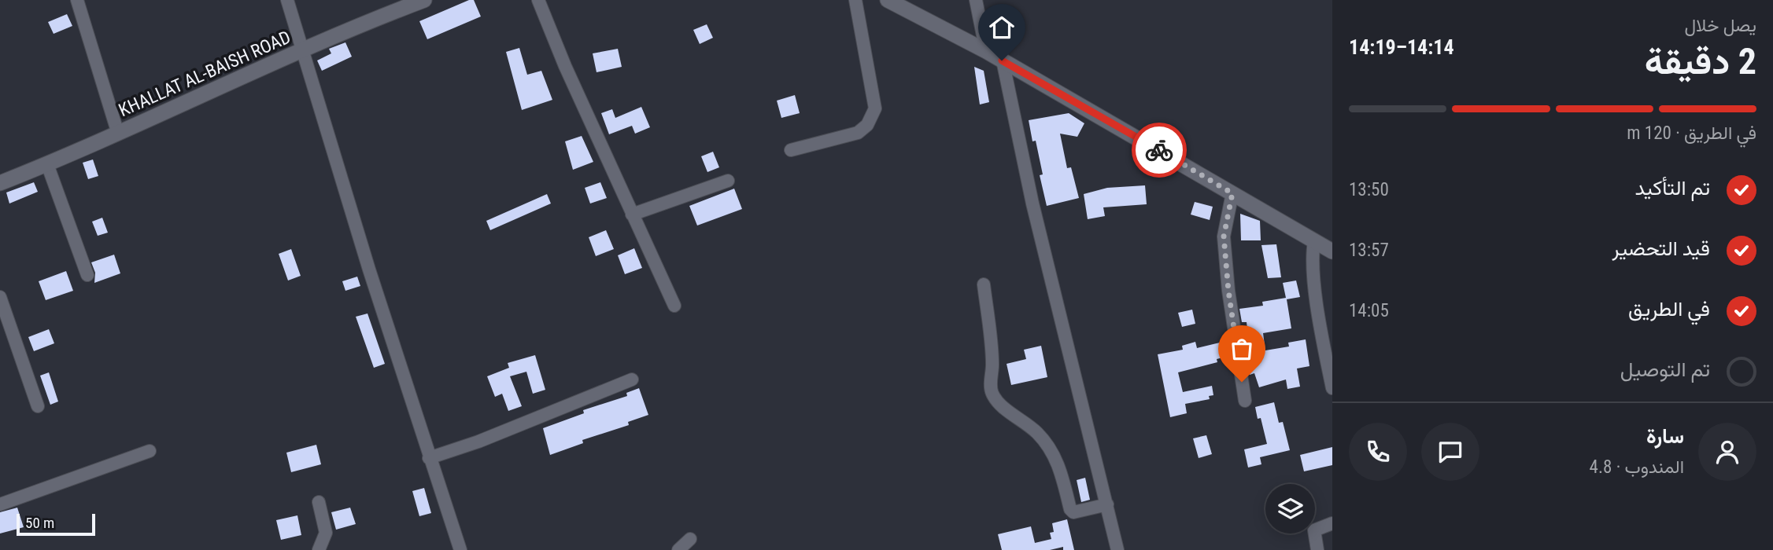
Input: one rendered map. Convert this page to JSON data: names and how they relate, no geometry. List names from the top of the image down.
{
  "streets": {
    "street": ["KHALLAT AL-BAISH ROAD"]
  },
  "scale_bar": "50 m",
  "page": {
    "heading": ["2 دقيقة", "يصل خلال", "14:14–14:19"],
    "panel": ["سارة", "المندوب · 4.8"],
    "bar": "في الطريق · 120 m",
    "list": [
      ["تم التأكيد", "13:50"],
      ["قيد التحضير", "13:57"],
      ["في الطريق", "14:05"],
      "تم التوصيل"
    ],
    "scale": "50 m"
  }
}
